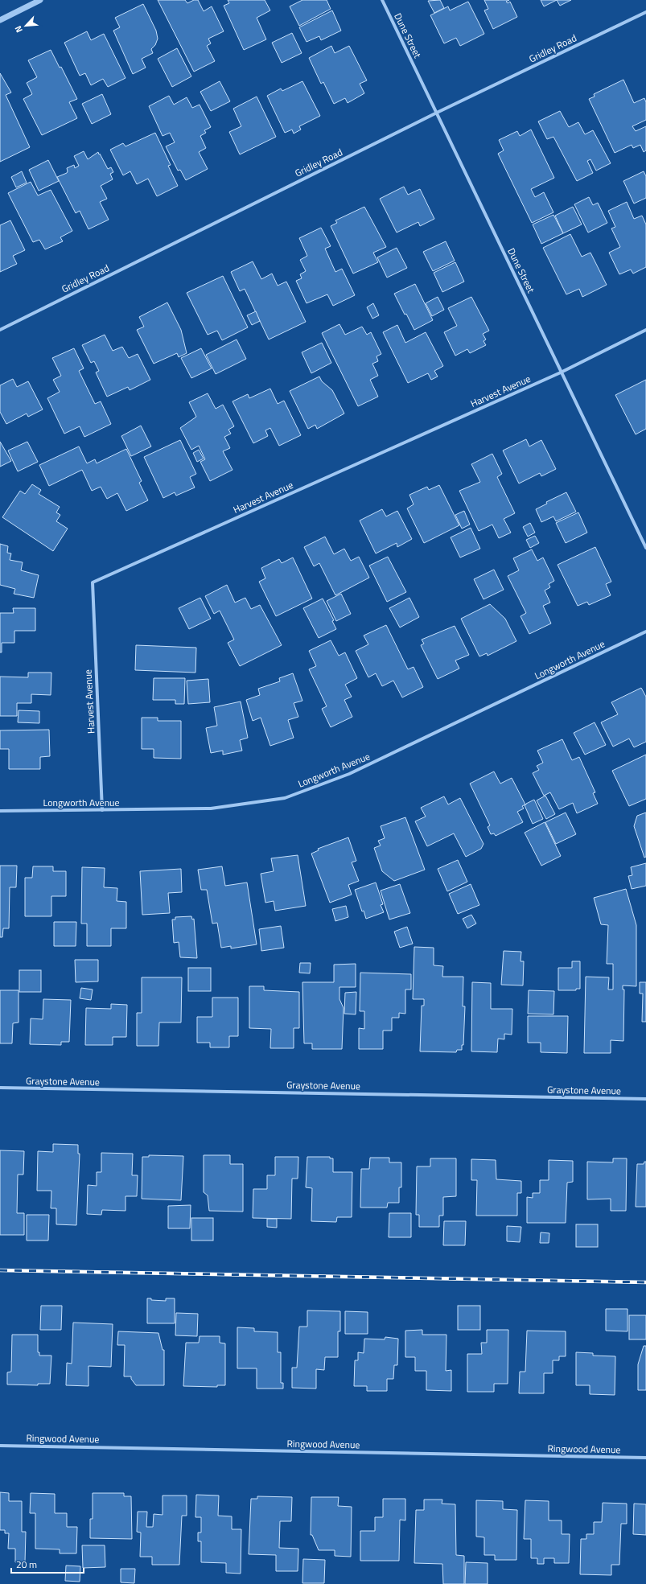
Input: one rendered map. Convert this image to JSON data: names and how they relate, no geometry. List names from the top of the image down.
{
  "streets": {
    "street": [
      "Dune Street",
      "Gridley Road",
      "Harvest Avenue",
      "Longworth Avenue",
      "Graystone Avenue",
      "Ringwood Avenue"
    ]
  },
  "crossings": [
    ["Dune Street", "Gridley Road"],
    ["Dune Street", "Harvest Avenue"],
    ["Harvest Avenue", "Longworth Avenue"]
  ],
  "scale_bar": "20 m",
  "north": "bottom left"
}
